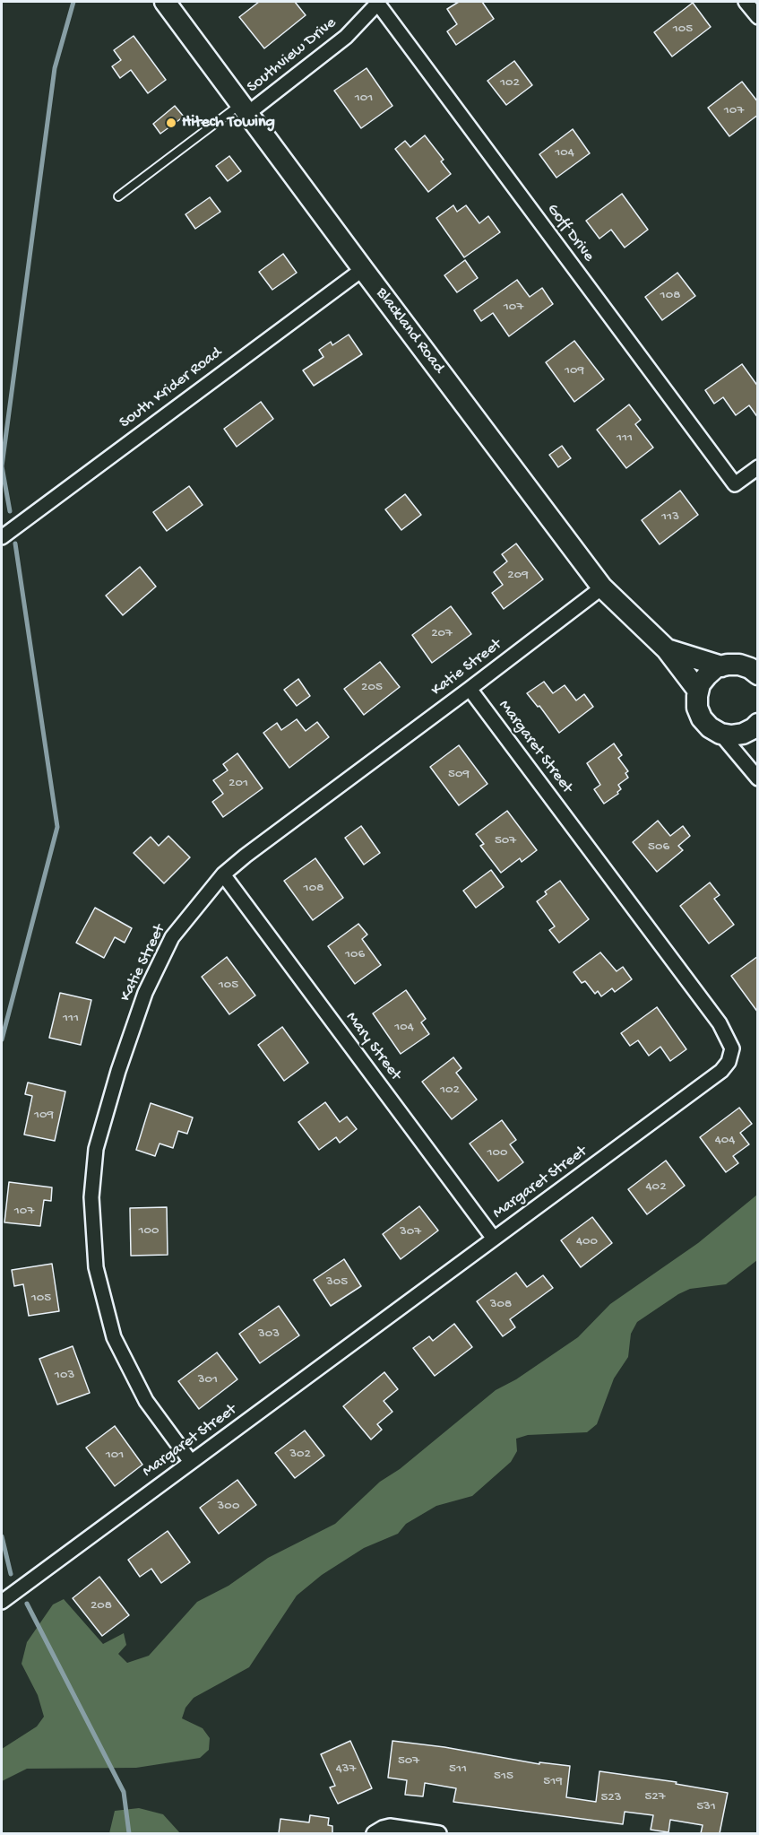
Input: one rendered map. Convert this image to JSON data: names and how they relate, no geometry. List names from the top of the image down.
{
  "streets": {
    "street": [
      "Southview Drive",
      "Goff Drive",
      "Blackland Road",
      "South Krider Road",
      "Katie Street",
      "Margaret Street",
      "Mary Street"
    ]
  },
  "crossings": [
    ["Southview Drive", "Goff Drive"],
    ["Southview Drive", "Blackland Road"],
    ["Blackland Road", "South Krider Road"],
    ["Blackland Road", "Katie Street"],
    ["Katie Street", "Margaret Street"],
    ["Katie Street", "Mary Street"],
    ["Margaret Street", "Mary Street"]
  ],
  "places": ["Hitech Towing"],
  "house_numbers": [
    "105",
    "102",
    "101",
    "107",
    "104",
    "108",
    "107",
    "109",
    "111",
    "113",
    "209",
    "207",
    "205",
    "509",
    "201",
    "507",
    "506",
    "108",
    "106",
    "105",
    "111",
    "104",
    "102",
    "109",
    "404",
    "100",
    "402",
    "107",
    "100",
    "307",
    "400",
    "305",
    "105",
    "308",
    "303",
    "103",
    "301",
    "302",
    "101",
    "300",
    "208",
    "507",
    "437",
    "511",
    "515",
    "519",
    "527",
    "523",
    "531"
  ]
}
